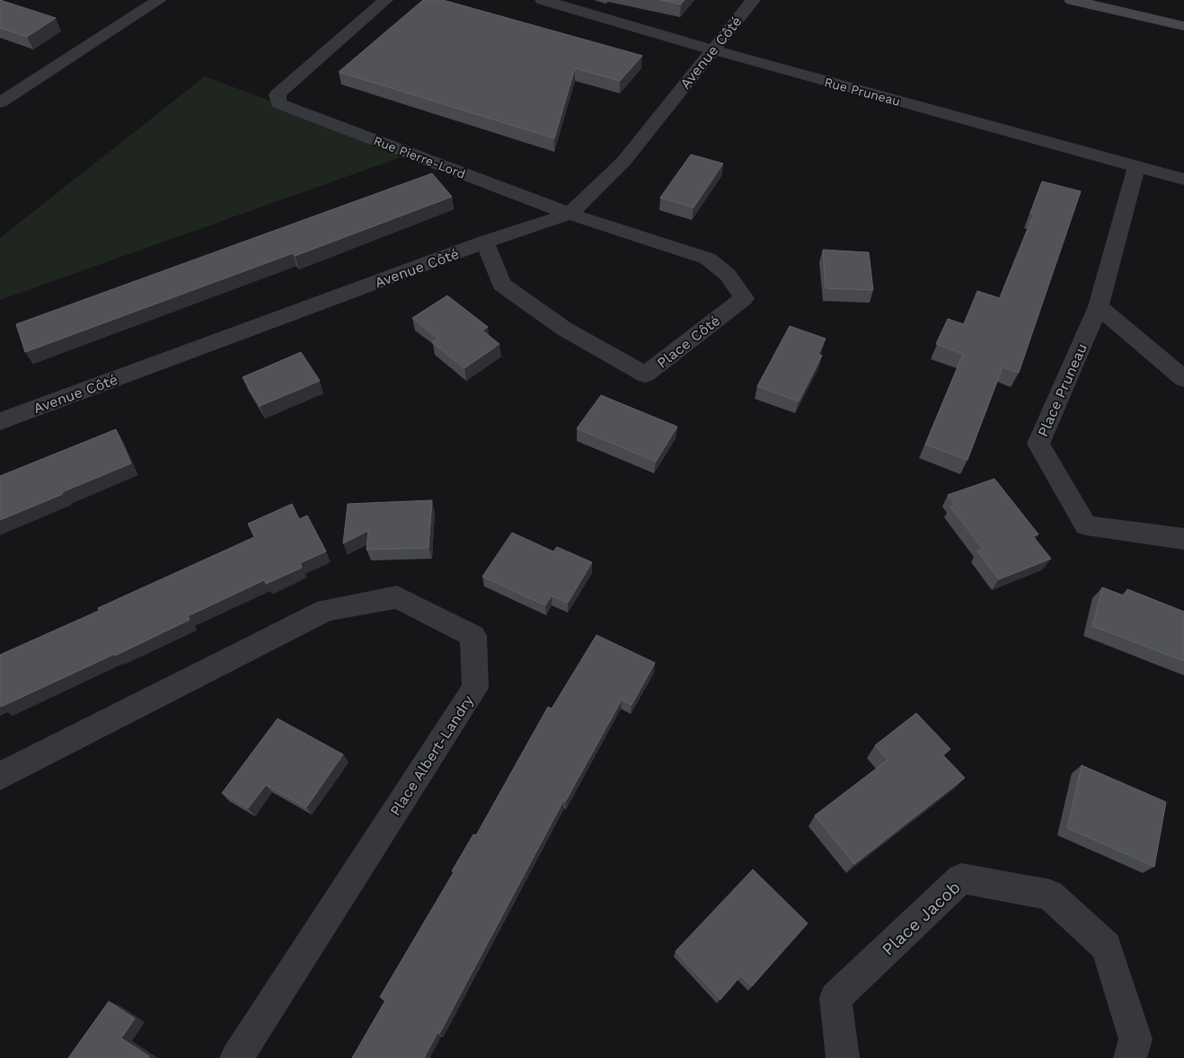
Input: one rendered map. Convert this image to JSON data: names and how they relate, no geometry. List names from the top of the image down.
{
  "streets": {
    "street": [
      "Avenue Côté",
      "Rue Pruneau",
      "Rue Pierre-Lord",
      "Place Côté",
      "Place Pruneau",
      "Place Albert-Landry",
      "Place Jacob"
    ]
  },
  "crossings": [
    ["Avenue Côté", "Rue Pruneau"],
    ["Avenue Côté", "Rue Pierre-Lord"],
    ["Avenue Côté", "Place Côté"],
    ["Rue Pruneau", "Place Pruneau"],
    ["Rue Pierre-Lord", "Place Côté"]
  ]
}
